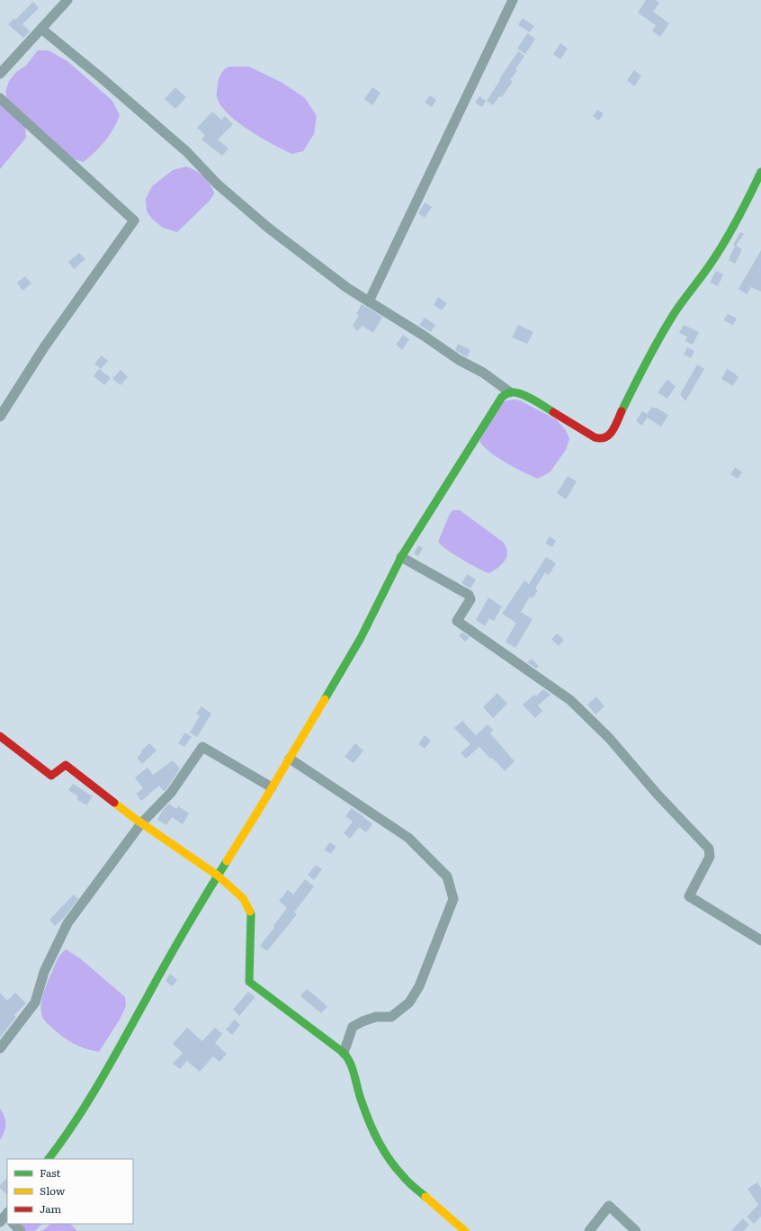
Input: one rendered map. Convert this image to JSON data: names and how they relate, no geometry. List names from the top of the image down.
{
  "legend": ["Fast", "Slow", "Jam"]
}
